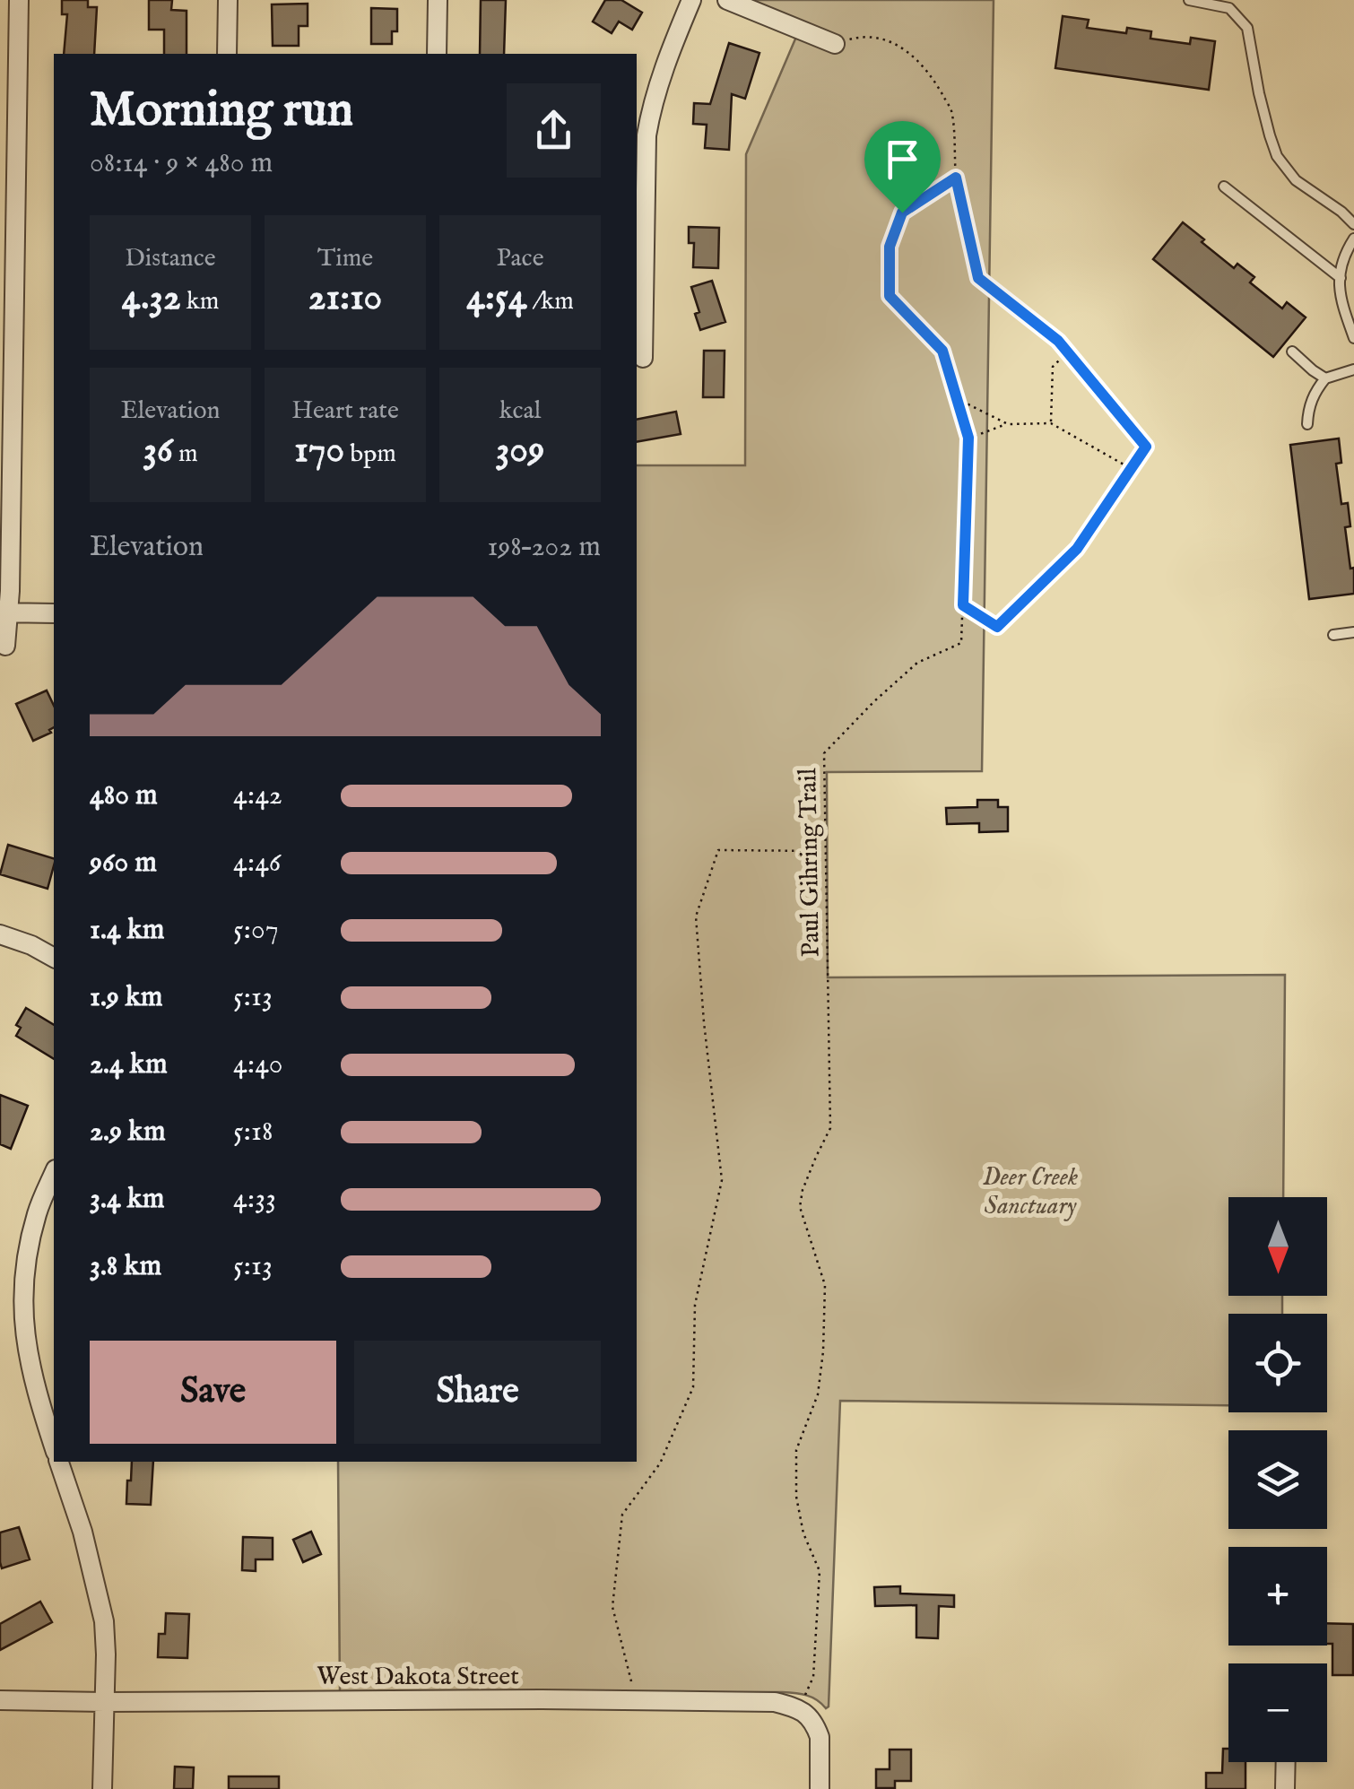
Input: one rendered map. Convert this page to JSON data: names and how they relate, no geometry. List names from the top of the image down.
{
  "streets": {
    "street": ["West Dakota Street"],
    "path": ["Paul Gihring Trail"]
  },
  "crossings": [
    ["Paul Gihring Trail", "West Dakota Street"]
  ],
  "parks": ["Deer Creek Sanctuary"],
  "north": "bottom",
  "page": {
    "heading": ["Morning run", "08:14 · 9 × 480 m"],
    "stats": [
      ["Distance", "4.32 km"],
      ["Time", "21:10"],
      ["Pace", "4:54 /km"],
      ["Elevation", "36 m"],
      ["Heart rate", "170 bpm"],
      ["kcal", "309"]
    ],
    "chart": ["Elevation", "198–202 m"],
    "list": [
      {
        "name": "480 m",
        "note": "4:42"
      },
      {
        "name": "960 m",
        "note": "4:46"
      },
      {
        "name": "1.4 km",
        "note": "5:07"
      },
      {
        "name": "1.9 km",
        "note": "5:13"
      },
      {
        "name": "2.4 km",
        "note": "4:40"
      },
      {
        "name": "2.9 km",
        "note": "5:18"
      },
      {
        "name": "3.4 km",
        "note": "4:33"
      },
      {
        "name": "3.8 km",
        "note": "5:13"
      }
    ],
    "map_buttons": ["+", "−"],
    "buttons": ["Save", "Share"]
  }
}
